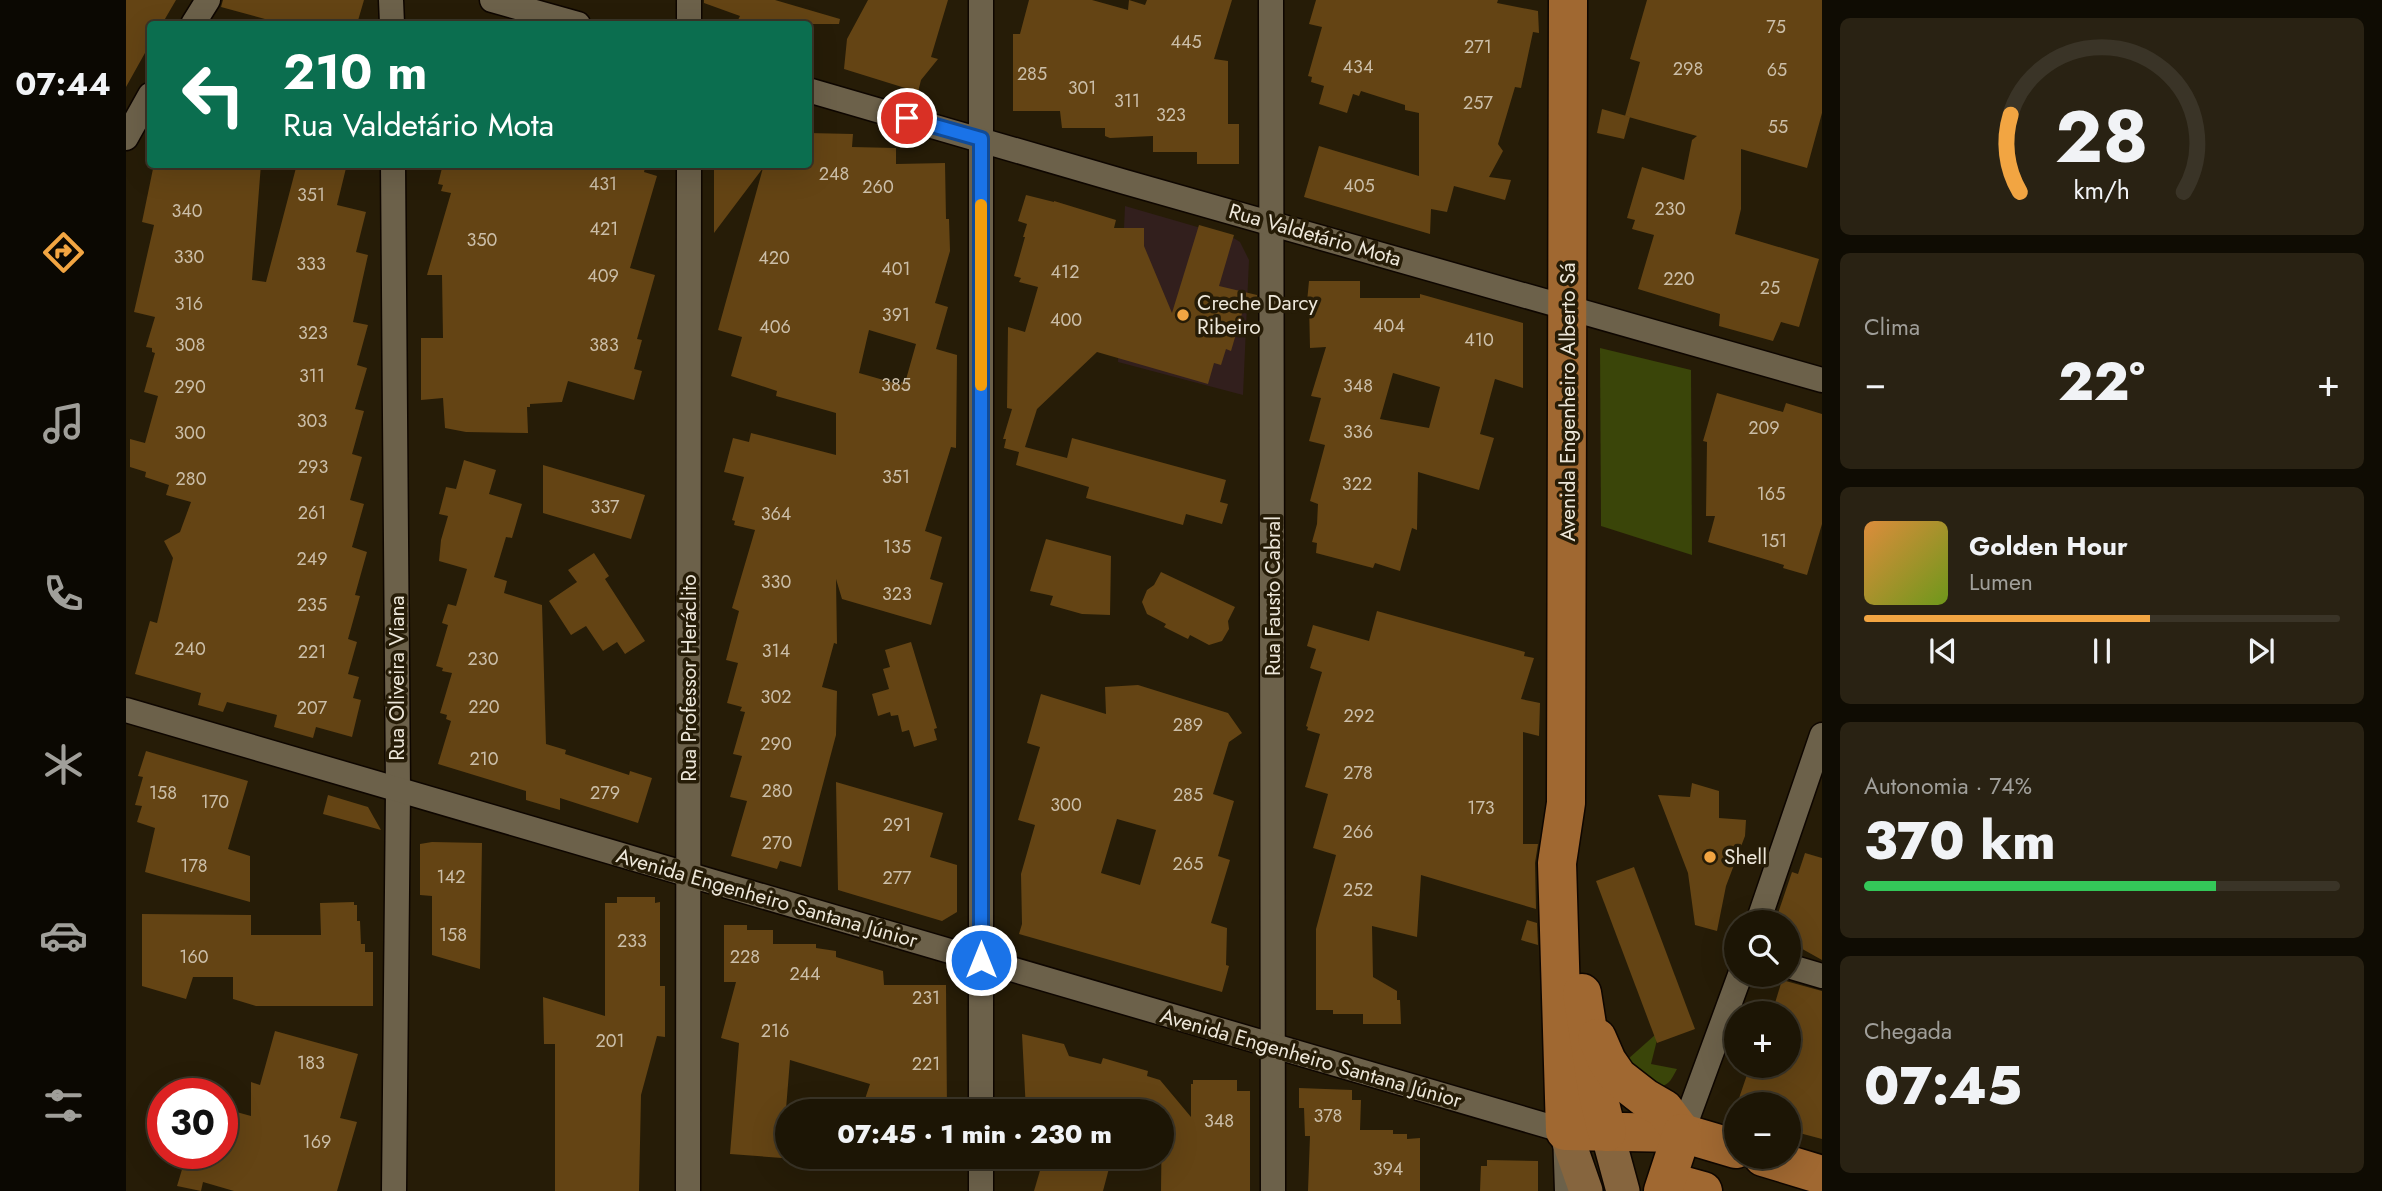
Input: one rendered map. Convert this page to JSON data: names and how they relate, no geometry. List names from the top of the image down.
{
  "streets": {
    "main road": ["Avenida Engenheiro Alberto Sá", "Avenida Engenheiro Santana Júnior"],
    "street": [
      "Rua Valdetário Mota",
      "Rua Fausto Cabral",
      "Rua Oliveira Viana",
      "Rua Professor Heráclito"
    ]
  },
  "crossings": [
    ["Rua Valdetário Mota", "Avenida Engenheiro Alberto Sá"],
    ["Rua Valdetário Mota", "Rua Fausto Cabral"],
    ["Avenida Engenheiro Alberto Sá", "Avenida Engenheiro Santana Júnior"],
    ["Rua Fausto Cabral", "Avenida Engenheiro Santana Júnior"],
    ["Rua Oliveira Viana", "Avenida Engenheiro Santana Júnior"],
    ["Rua Professor Heráclito", "Avenida Engenheiro Santana Júnior"]
  ],
  "places": ["Creche Darcy Ribeiro", "Shell"],
  "house_numbers": [
    "75",
    "445",
    "271",
    "434",
    "298",
    "65",
    "285",
    "301",
    "311",
    "257",
    "323",
    "55",
    "248",
    "431",
    "405",
    "260",
    "351",
    "230",
    "340",
    "421",
    "350",
    "330",
    "420",
    "333",
    "401",
    "412",
    "409",
    "220",
    "25",
    "316",
    "391",
    "400",
    "404",
    "406",
    "323",
    "410",
    "308",
    "383",
    "311",
    "385",
    "348",
    "290",
    "303",
    "209",
    "336",
    "300",
    "293",
    "351",
    "280",
    "322",
    "165",
    "337",
    "261",
    "364",
    "151",
    "135",
    "249",
    "330",
    "323",
    "235",
    "240",
    "314",
    "221",
    "230",
    "302",
    "220",
    "207",
    "292",
    "289",
    "290",
    "210",
    "278",
    "280",
    "158",
    "279",
    "285",
    "170",
    "300",
    "173",
    "291",
    "266",
    "270",
    "265",
    "178",
    "142",
    "277",
    "252",
    "158",
    "233",
    "160",
    "228",
    "244",
    "231",
    "216",
    "201",
    "183",
    "221",
    "378",
    "348",
    "169",
    "394"
  ],
  "page": {
    "tabs": "07:44",
    "turn": ["210 m", "Rua Valdetário Mota"],
    "tile": [
      "Clima",
      ["Autonomia · 74%", "370 km"],
      ["Chegada", "07:45"]
    ],
    "heat": ["−", "22°", "+"],
    "song": ["Golden Hour", "Lumen"],
    "map_buttons": ["+", "−"],
    "limit": "30",
    "trip": "07:45 · 1 min · 230 m",
    "gauge": ["28", "km/h"]
  }
}
